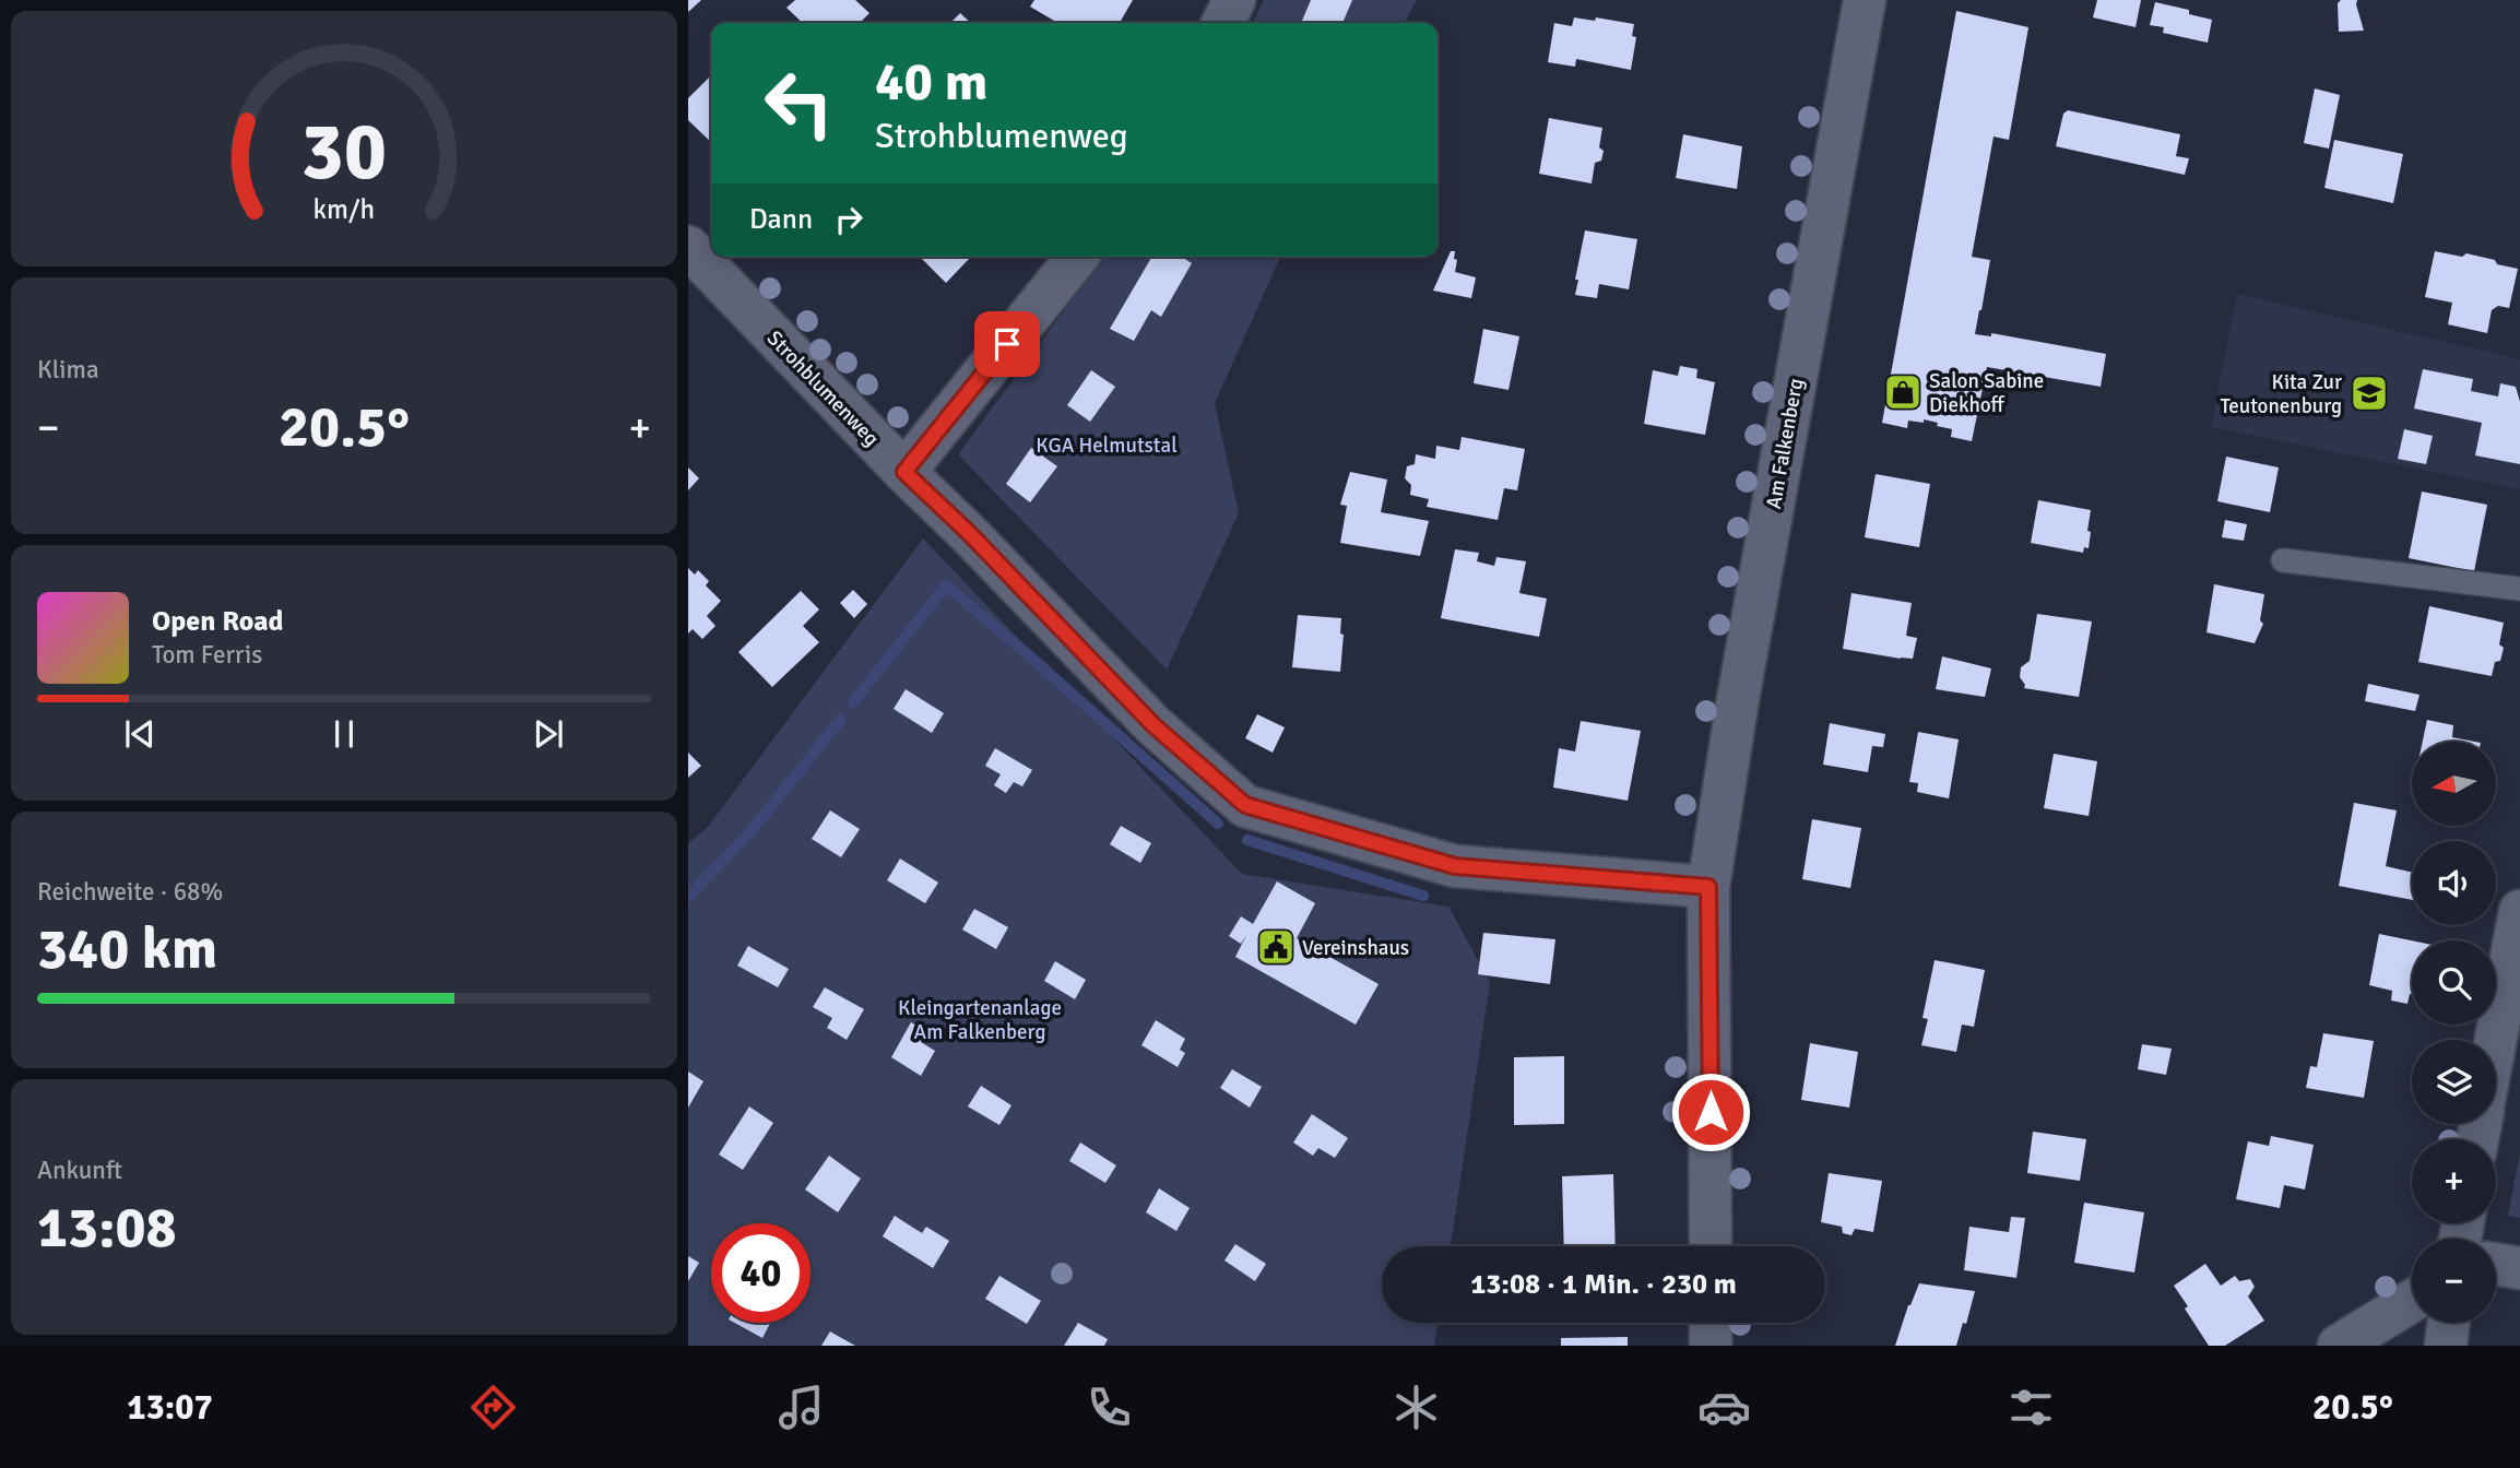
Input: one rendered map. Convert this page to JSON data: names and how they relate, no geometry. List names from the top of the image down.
{
  "streets": {
    "street": ["Strohblumenweg", "Am Falkenberg"]
  },
  "crossings": [
    ["Strohblumenweg", "Am Falkenberg"]
  ],
  "parks": ["KGA Helmutstal", "Kleingartenanlage Am Falkenberg"],
  "places": {
    "shop": ["Salon Sabine Diekhoff"],
    "school or university": ["Kita Zur Teutonenburg"],
    "public building": ["Vereinshaus"]
  },
  "north": "left",
  "page": {
    "turn": ["40 m", "Strohblumenweg"],
    "then": "Dann",
    "tile": [
      "Klima",
      ["Reichweite · 68%", "340 km"],
      ["Ankunft", "13:08"]
    ],
    "heat": ["−", "20.5°", "+"],
    "song": ["Open Road", "Tom Ferris"],
    "map_buttons": ["+", "−"],
    "limit": "40",
    "trip": "13:08 · 1 Min. · 230 m",
    "tabs": ["13:07", "20.5°"],
    "gauge": ["30", "km/h"]
  }
}
